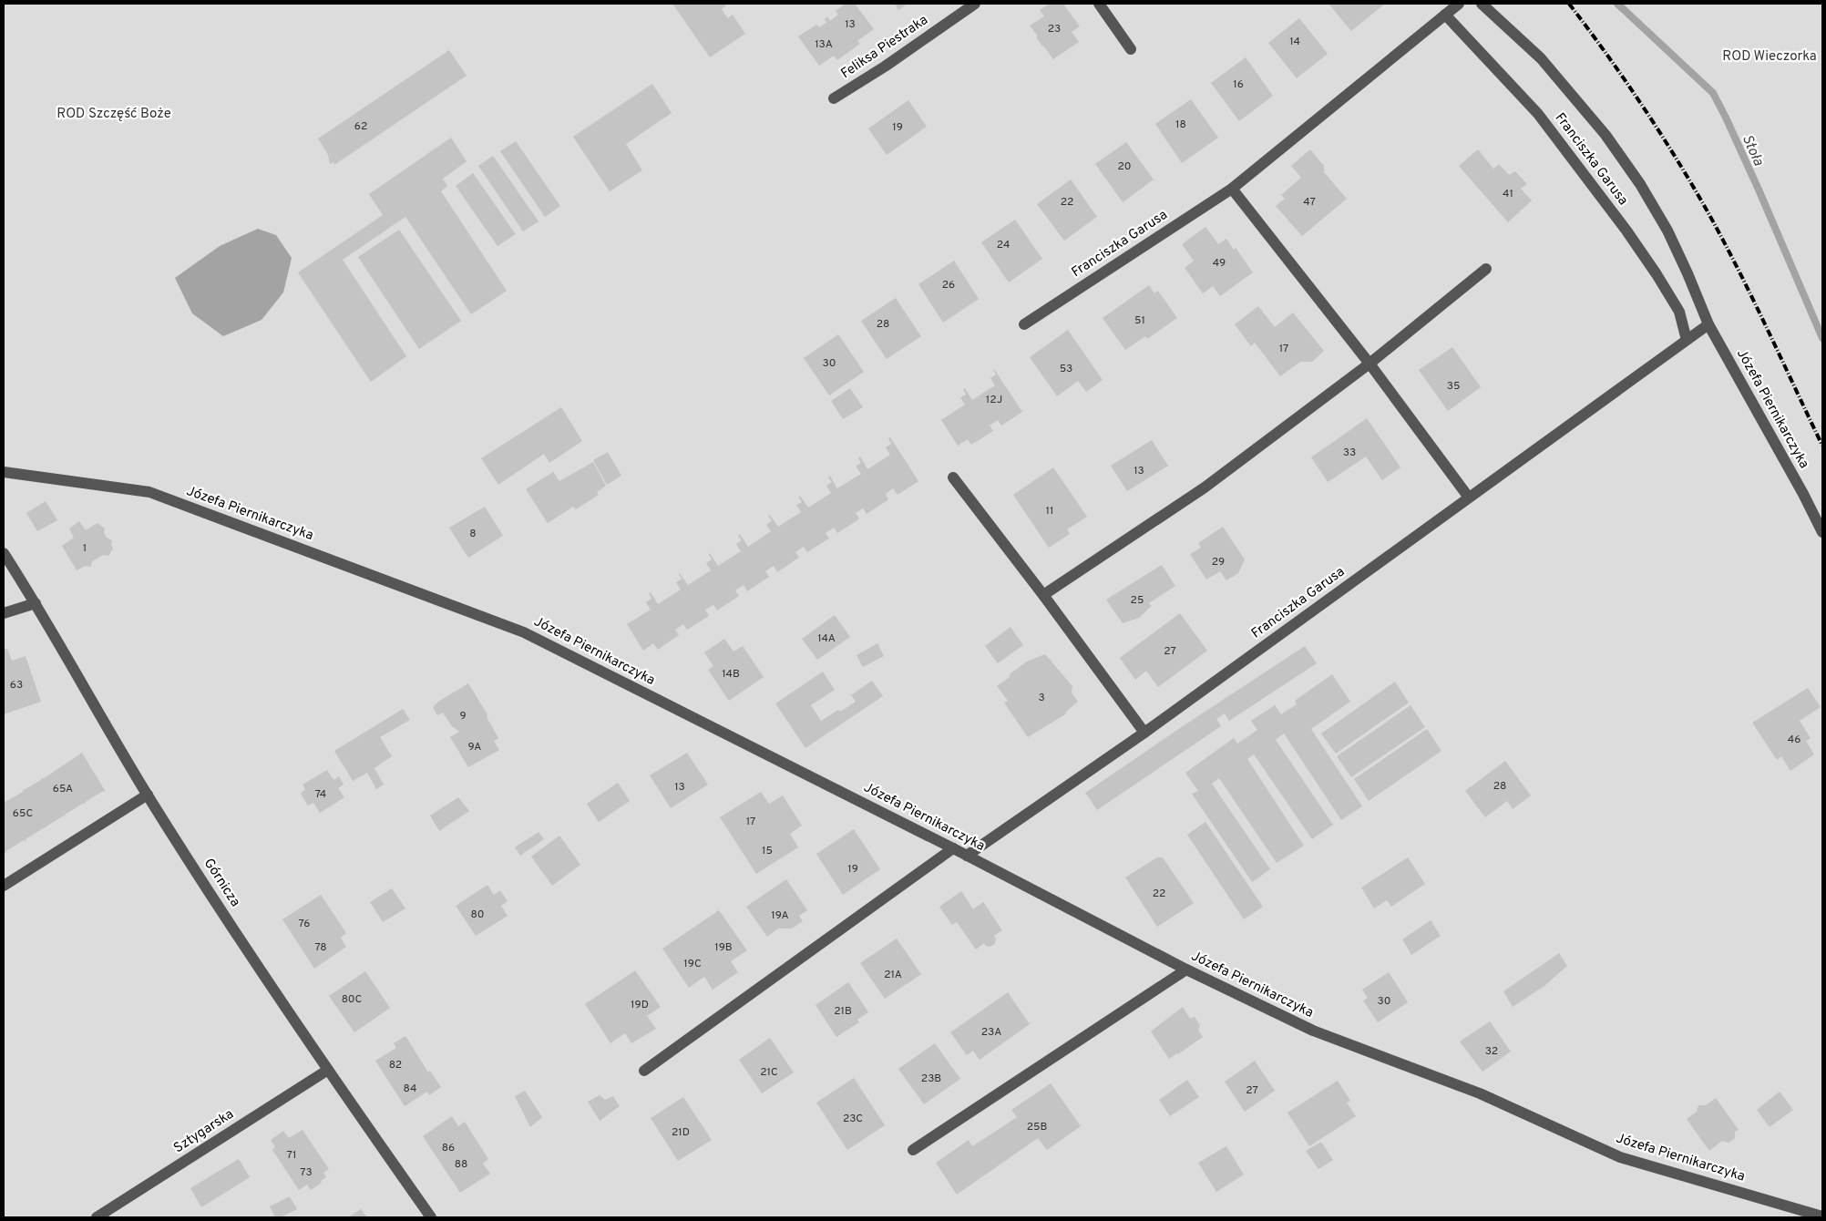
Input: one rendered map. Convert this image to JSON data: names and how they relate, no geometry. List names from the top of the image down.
{
  "streets": {
    "street": [
      "Feliksa Piestraka",
      "Franciszka Garusa",
      "Józefa Piernikarczyka",
      "Górnicza",
      "Sztygarska"
    ]
  },
  "crossings": [
    ["Franciszka Garusa", "Józefa Piernikarczyka"],
    ["Górnicza", "Sztygarska"]
  ],
  "water": ["Stoła"],
  "parks": ["ROD Wieczorka", "ROD Szczęść Boże"],
  "house_numbers": [
    "13",
    "23",
    "14",
    "13A",
    "16",
    "18",
    "62",
    "19",
    "20",
    "41",
    "22",
    "47",
    "24",
    "49",
    "26",
    "51",
    "28",
    "17",
    "30",
    "53",
    "35",
    "12J",
    "33",
    "13",
    "11",
    "8",
    "1",
    "29",
    "25",
    "14A",
    "27",
    "14B",
    "63",
    "3",
    "9",
    "46",
    "9A",
    "28",
    "13",
    "65A",
    "74",
    "65C",
    "17",
    "15",
    "19",
    "22",
    "80",
    "19A",
    "76",
    "78",
    "19B",
    "19C",
    "21A",
    "80C",
    "30",
    "19D",
    "21B",
    "23A",
    "32",
    "82",
    "21C",
    "23B",
    "84",
    "27",
    "23C",
    "25B",
    "21D",
    "86",
    "71",
    "88",
    "73"
  ]
}
